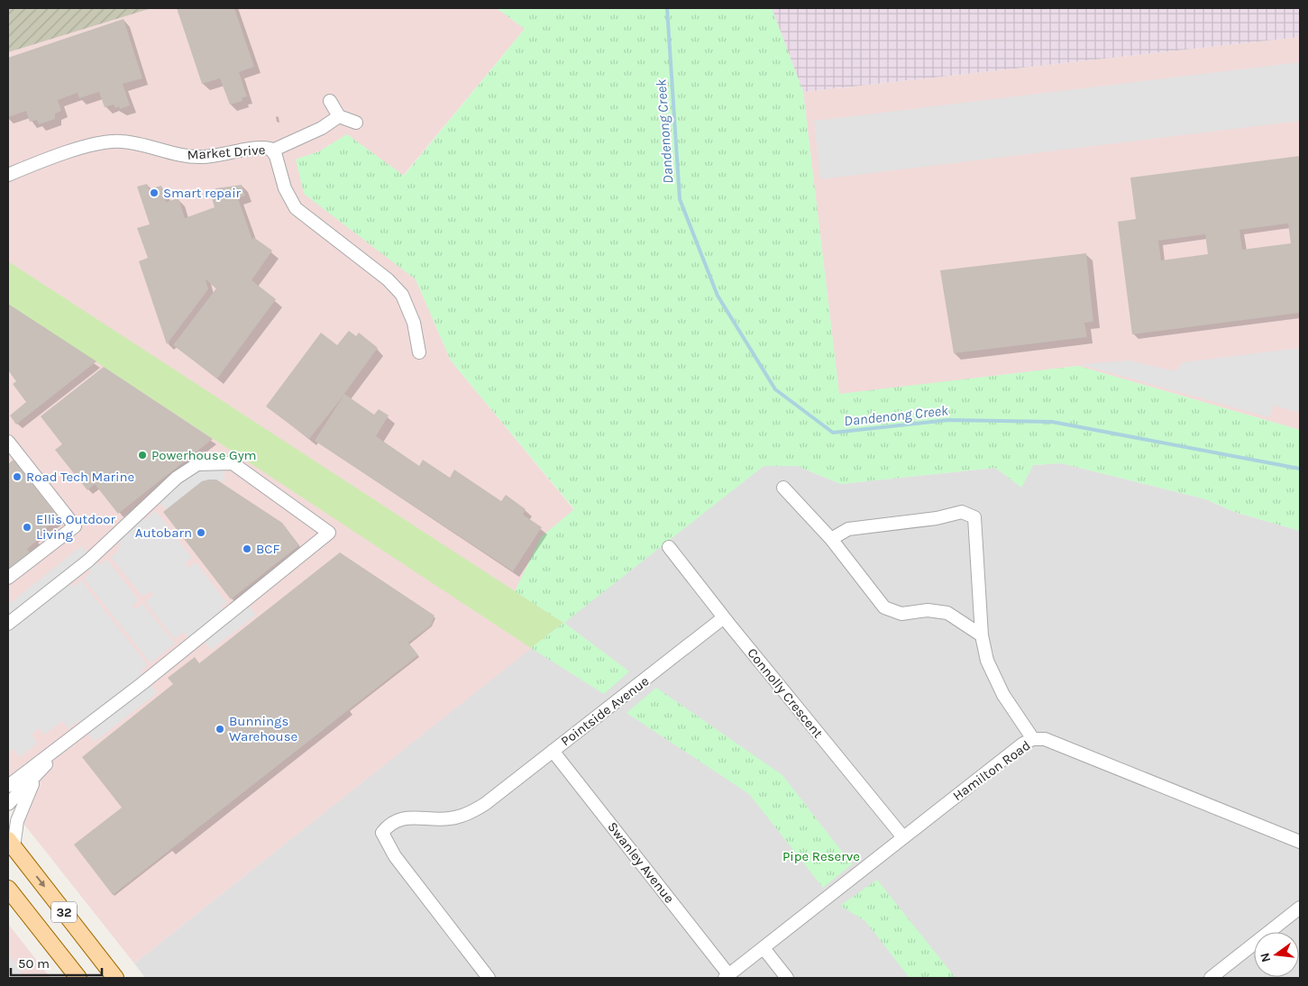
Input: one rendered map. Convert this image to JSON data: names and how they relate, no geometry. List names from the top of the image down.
{
  "streets": {
    "main road": ["32"],
    "street": [
      "Market Drive",
      "Connolly Crescent",
      "Pointside Avenue",
      "Hamilton Road",
      "Swanley Avenue"
    ]
  },
  "crossings": [
    ["Connolly Crescent", "Pointside Avenue"],
    ["Connolly Crescent", "Hamilton Road"],
    ["Pointside Avenue", "Swanley Avenue"],
    ["Hamilton Road", "Swanley Avenue"]
  ],
  "water": ["Dandenong Creek"],
  "parks": ["Pipe Reserve"],
  "places": [
    "Smart repair",
    "Powerhouse Gym",
    "Road Tech Marine",
    "Ellis Outdoor Living",
    "Autobarn",
    "BCF",
    "Bunnings Warehouse"
  ],
  "scale_bar": "50 m",
  "north": "left"
}
